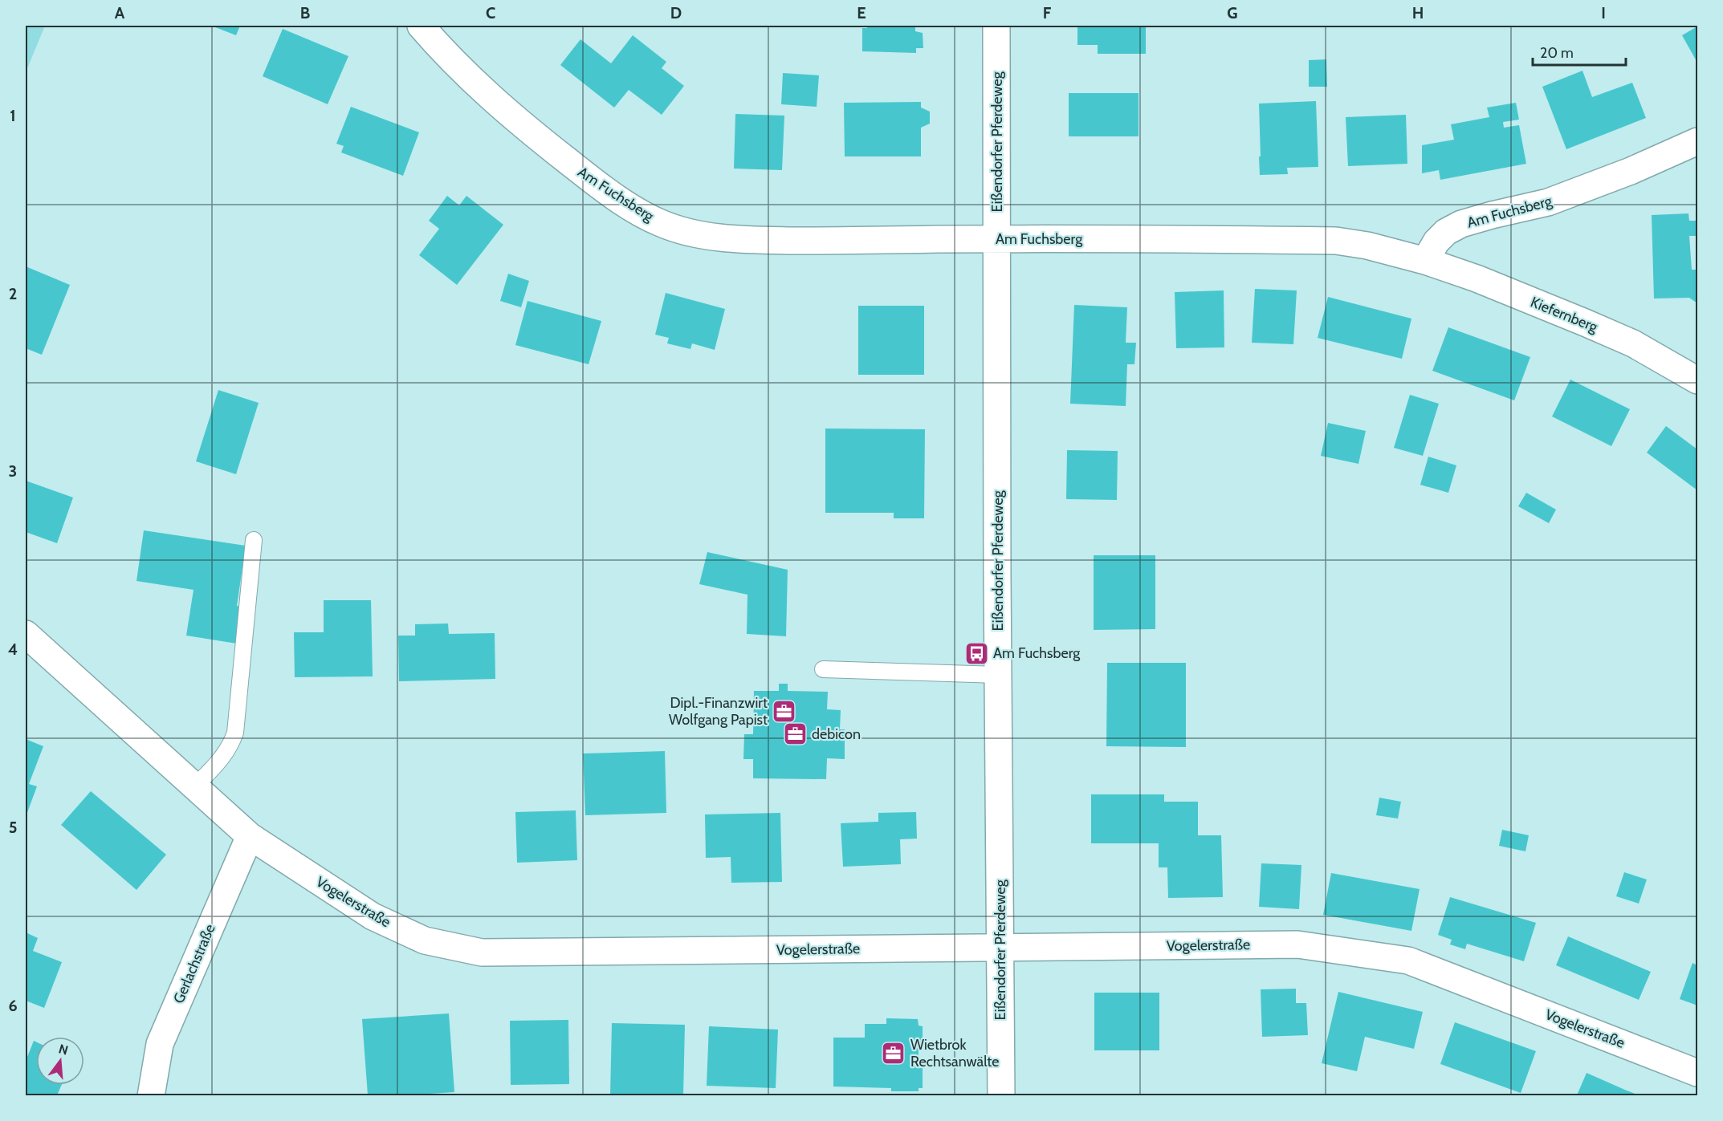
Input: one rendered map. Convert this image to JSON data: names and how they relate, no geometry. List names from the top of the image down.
{
  "streets": {
    "street": [
      "Eißendorfer Pferdeweg",
      "Am Fuchsberg",
      "Kiefernberg",
      "Vogelerstraße",
      "Gerlachstraße"
    ]
  },
  "crossings": [
    ["Eißendorfer Pferdeweg", "Am Fuchsberg"],
    ["Eißendorfer Pferdeweg", "Vogelerstraße"],
    ["Am Fuchsberg", "Kiefernberg"],
    ["Vogelerstraße", "Gerlachstraße"]
  ],
  "places": {
    "bus stop": ["Am Fuchsberg"],
    "office": ["Dipl.-Finanzwirt Wolfgang Papist", "debicon", "Wietbrok Rechtsanwälte"]
  },
  "scale_bar": "20 m",
  "north": "top",
  "grid": {
    "columns": [
      "A",
      "B",
      "C",
      "D",
      "E",
      "F",
      "G",
      "H",
      "I"
    ],
    "rows": [
      "1",
      "2",
      "3",
      "4",
      "5",
      "6"
    ]
  }
}
